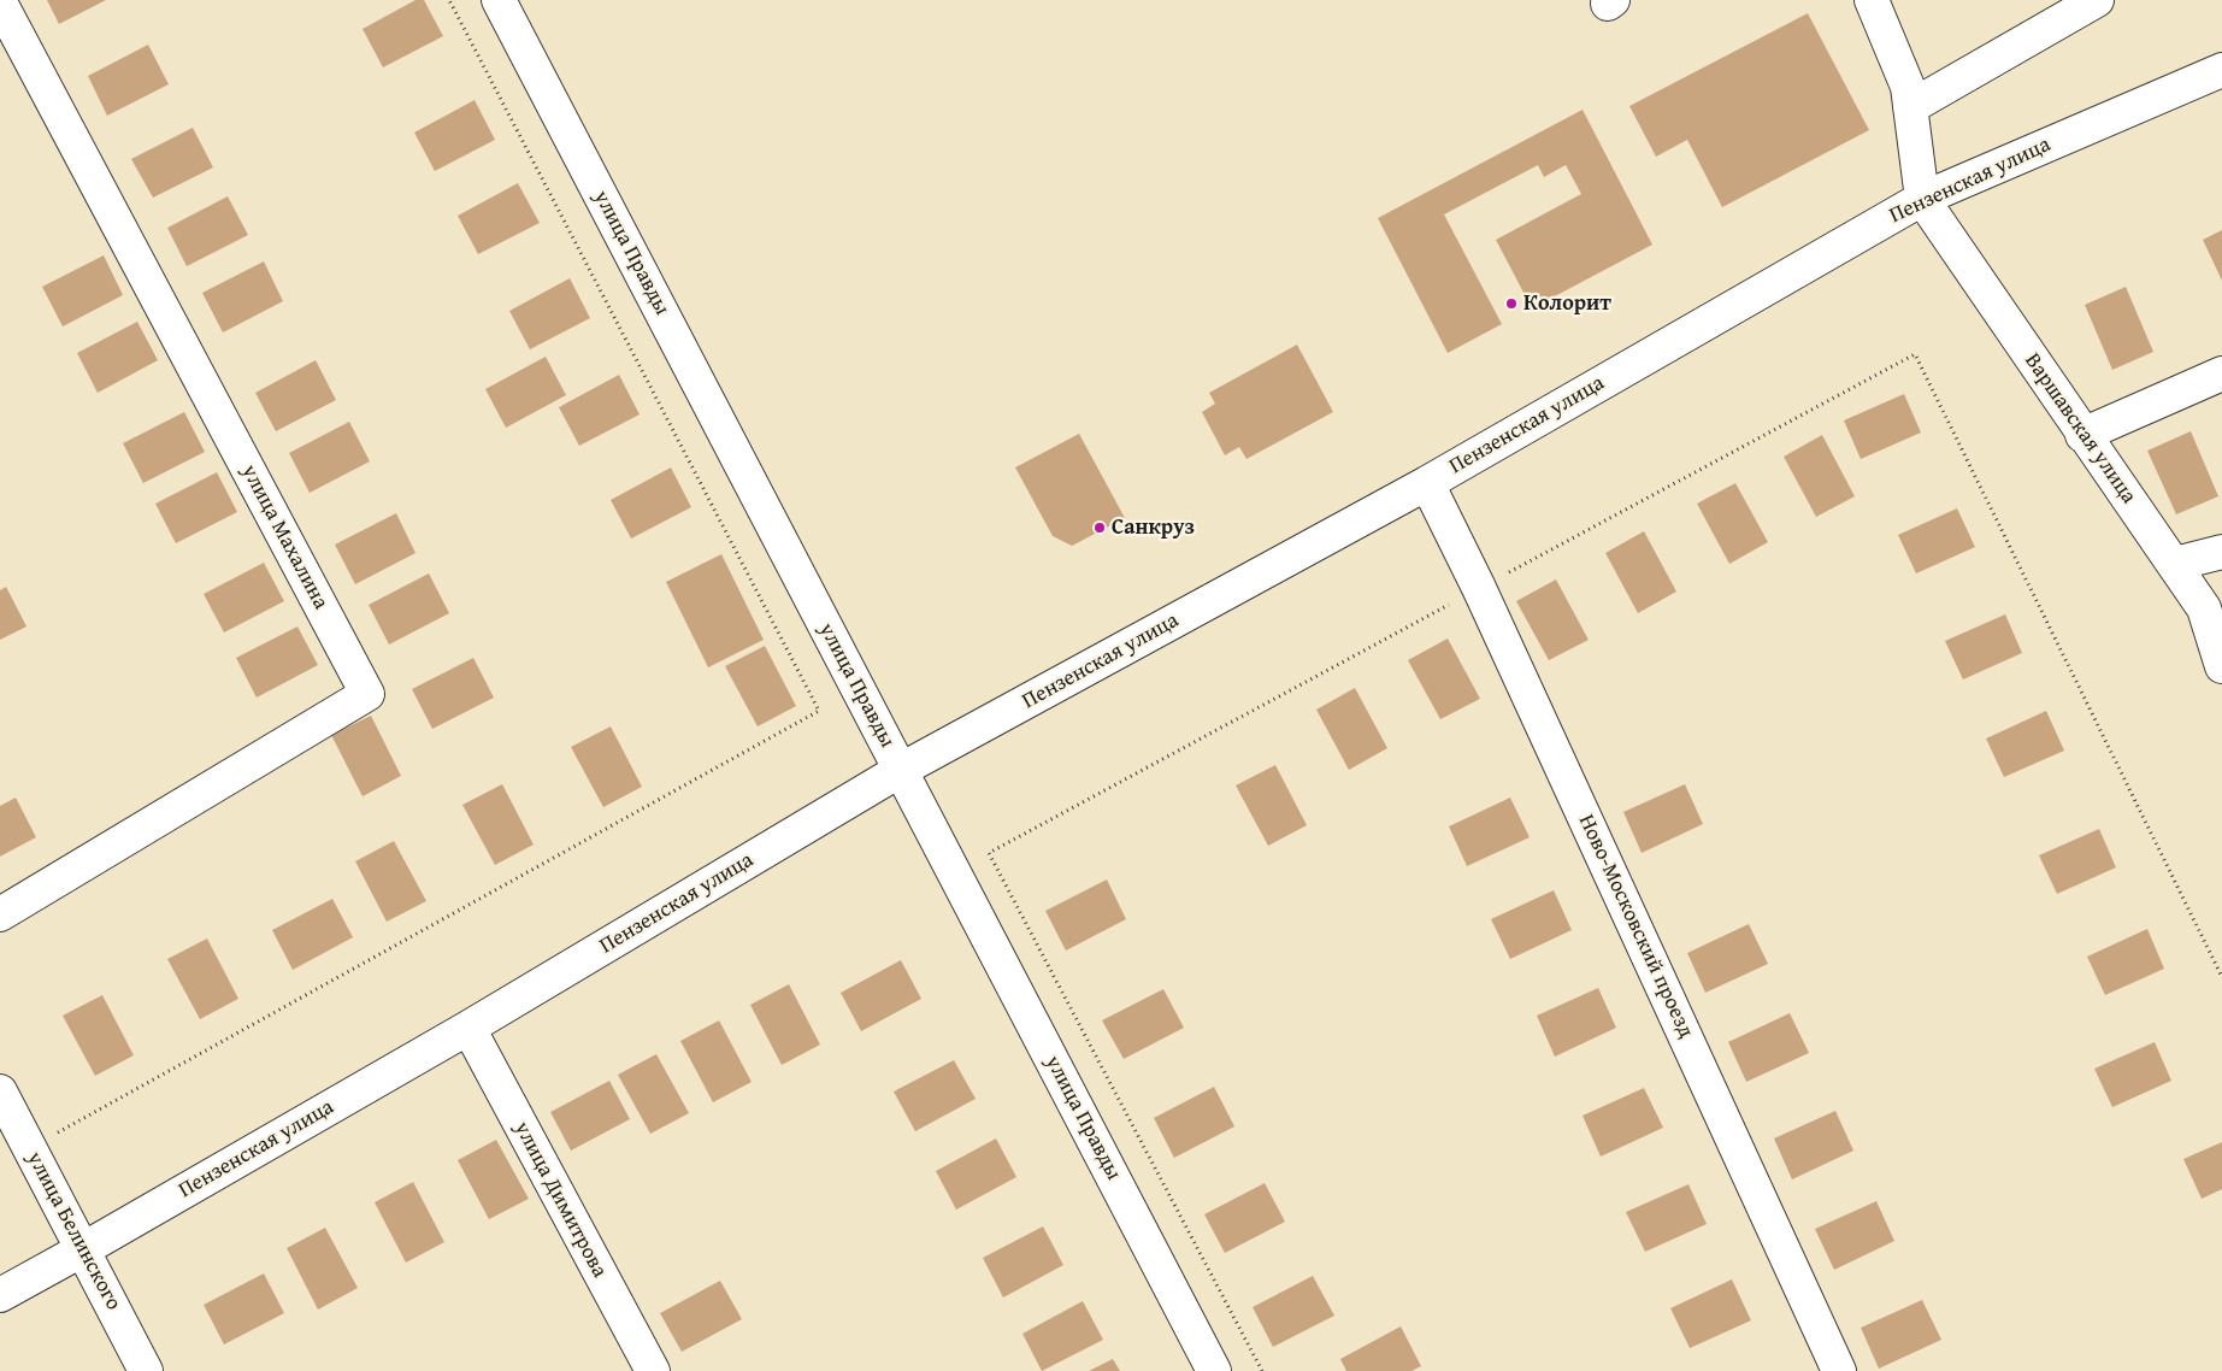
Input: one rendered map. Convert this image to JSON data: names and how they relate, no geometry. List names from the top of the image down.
{
  "streets": {
    "street": [
      "Пензенская улица",
      "улица Правды",
      "Варшавская улица",
      "улица Махалина",
      "Ново-Московский проезд",
      "улица Димитрова",
      "улица Белинского"
    ]
  },
  "crossings": [
    ["Пензенская улица", "улица Правды"],
    ["Пензенская улица", "Варшавская улица"],
    ["Пензенская улица", "Ново-Московский проезд"],
    ["Пензенская улица", "улица Димитрова"],
    ["Пензенская улица", "улица Белинского"]
  ],
  "places": ["Колорит", "Санкруз"]
}
